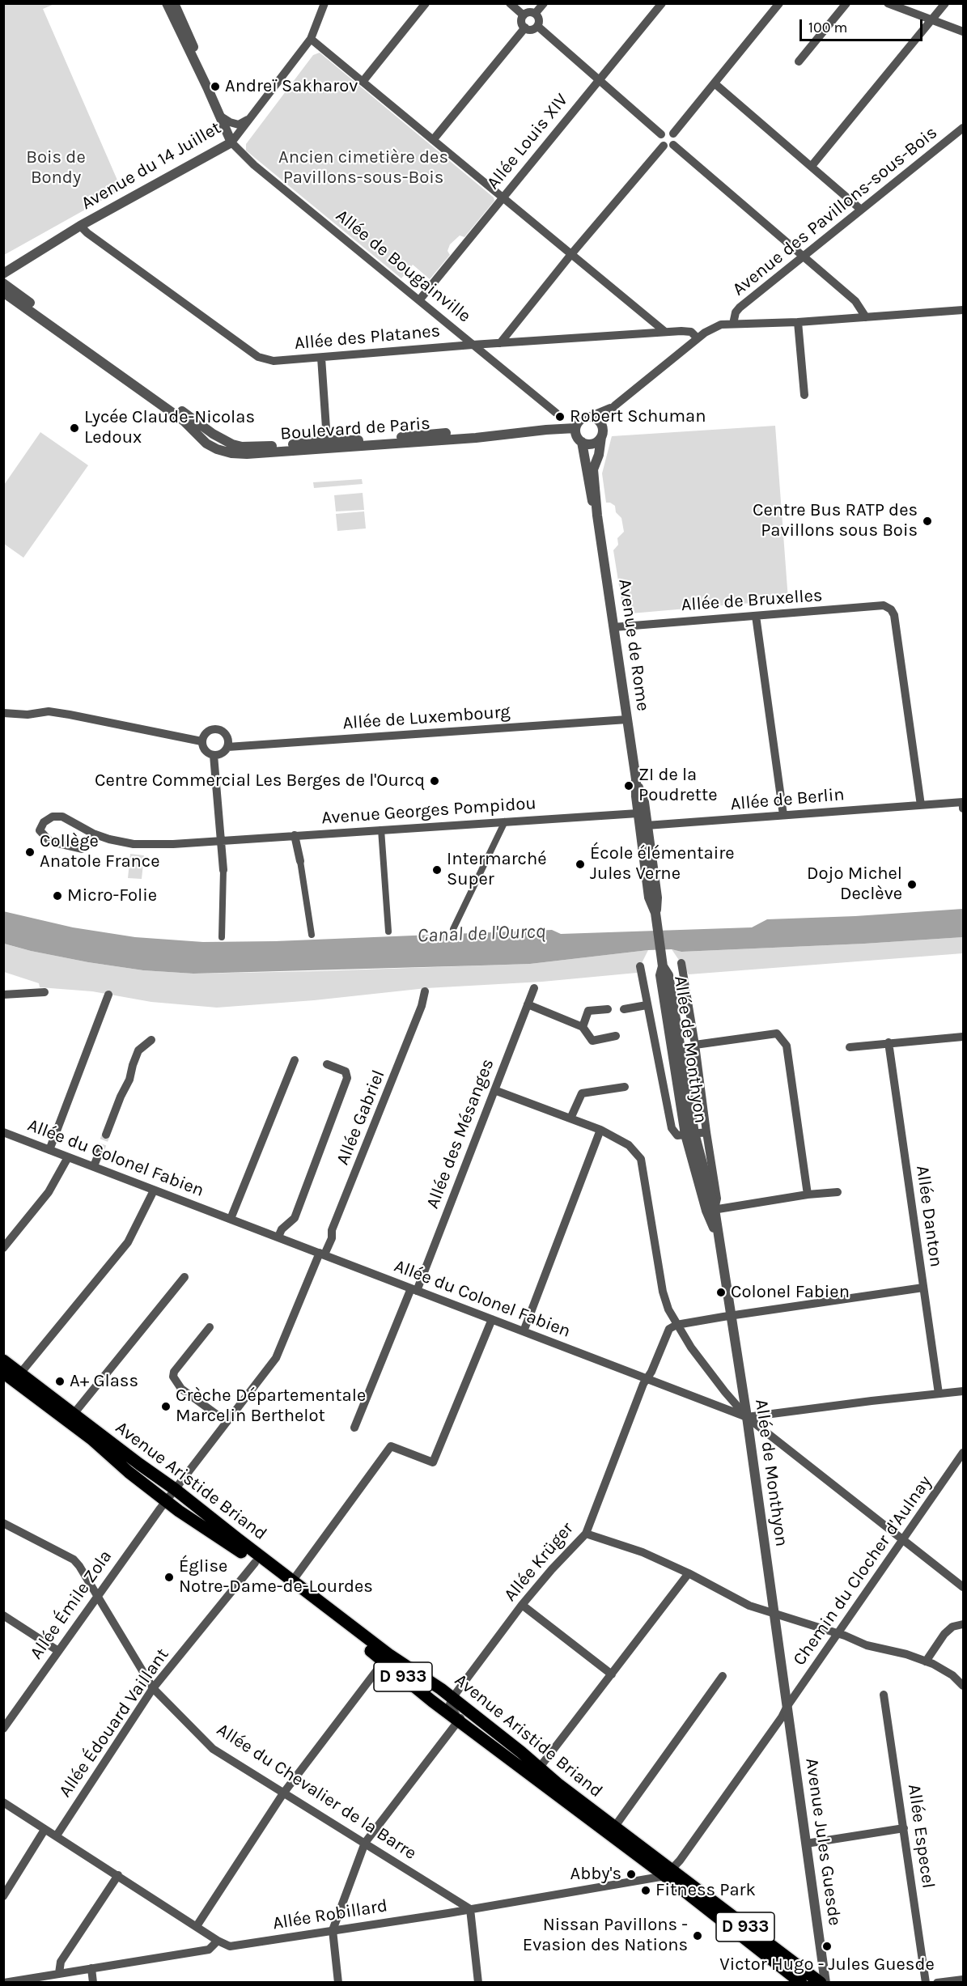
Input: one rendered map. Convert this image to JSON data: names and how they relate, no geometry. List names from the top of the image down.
{
  "streets": {
    "main road": ["Avenue Aristide Briand", "D 933"],
    "street": [
      "Allée Louis XIV",
      "Avenue du 14 Juillet",
      "Avenue des Pavillons-sous-Bois",
      "Allée de Bougainville",
      "Allée des Platanes",
      "Boulevard de Paris",
      "Allée de Bruxelles",
      "Avenue de Rome",
      "Allée de Luxembourg",
      "Allée de Berlin",
      "Avenue Georges Pompidou",
      "Allée de Monthyon",
      "Allée Gabriel",
      "Allée des Mésanges",
      "Allée du Colonel Fabien",
      "Allée Danton",
      "Allée Krüger",
      "Chemin du Clocher d'Aulnay",
      "Allée Émile Zola",
      "Allée Édouard Vaillant",
      "Allée du Chevalier de la Barre",
      "Allée Especel",
      "Avenue Jules Guesde",
      "Allée Robillard"
    ]
  },
  "crossings": [
    ["Allée Louis XIV", "Allée de Bougainville"],
    ["Avenue du 14 Juillet", "Allée de Bougainville"],
    ["Avenue du 14 Juillet", "Allée des Platanes"],
    ["Allée de Bougainville", "Allée des Platanes"],
    ["Boulevard de Paris", "Avenue de Rome"],
    ["Allée de Bruxelles", "Avenue de Rome"],
    ["Allée de Bruxelles", "Allée de Berlin"],
    ["Avenue de Rome", "Allée de Luxembourg"],
    ["Avenue de Rome", "Allée de Berlin"],
    ["Avenue de Rome", "Avenue Georges Pompidou"],
    ["Avenue de Rome", "Allée de Monthyon"],
    ["Allée de Monthyon", "Allée du Colonel Fabien"],
    ["Allée de Monthyon", "Chemin du Clocher d'Aulnay"],
    ["Allée de Monthyon", "Avenue Jules Guesde"],
    ["Allée Gabriel", "Allée du Colonel Fabien"],
    ["Allée Gabriel", "Allée Émile Zola"],
    ["Allée des Mésanges", "Allée du Colonel Fabien"],
    ["Allée du Colonel Fabien", "Allée Danton"],
    ["Allée du Colonel Fabien", "Allée Krüger"],
    ["Avenue Aristide Briand", "Allée Krüger"],
    ["Avenue Aristide Briand", "Chemin du Clocher d'Aulnay"],
    ["Avenue Aristide Briand", "Allée Émile Zola"],
    ["Avenue Aristide Briand", "Allée Édouard Vaillant"],
    ["Avenue Aristide Briand", "Allée Robillard"],
    ["Chemin du Clocher d'Aulnay", "Avenue Jules Guesde"],
    ["Chemin du Clocher d'Aulnay", "Allée Robillard"],
    ["Allée Émile Zola", "Allée du Chevalier de la Barre"],
    ["Allée Édouard Vaillant", "Allée du Chevalier de la Barre"],
    ["Allée du Chevalier de la Barre", "Allée Robillard"]
  ],
  "water": ["Canal de l'Ourcq"],
  "parks": ["Bois de Bondy", "Ancien cimetière des Pavillons-sous-Bois"],
  "places": [
    "Andreï Sakharov",
    "Robert Schuman",
    "Lycée Claude-Nicolas Ledoux",
    "Centre Bus RATP des Pavillons sous Bois",
    "Centre Commercial Les Berges de l'Ourcq",
    "ZI de la Poudrette",
    "Collège Anatole France",
    "École élémentaire Jules Verne",
    "Intermarché Super",
    "Dojo Michel Declève",
    "Micro-Folie",
    "Colonel Fabien",
    "A+ Glass",
    "Crèche Départementale Marcelin Berthelot",
    "Église Notre-Dame-de-Lourdes",
    "Abby's",
    "Fitness Park",
    "Nissan Pavillons - Evasion des Nations",
    "Victor Hugo - Jules Guesde"
  ],
  "scale_bar": "100 m"
}
